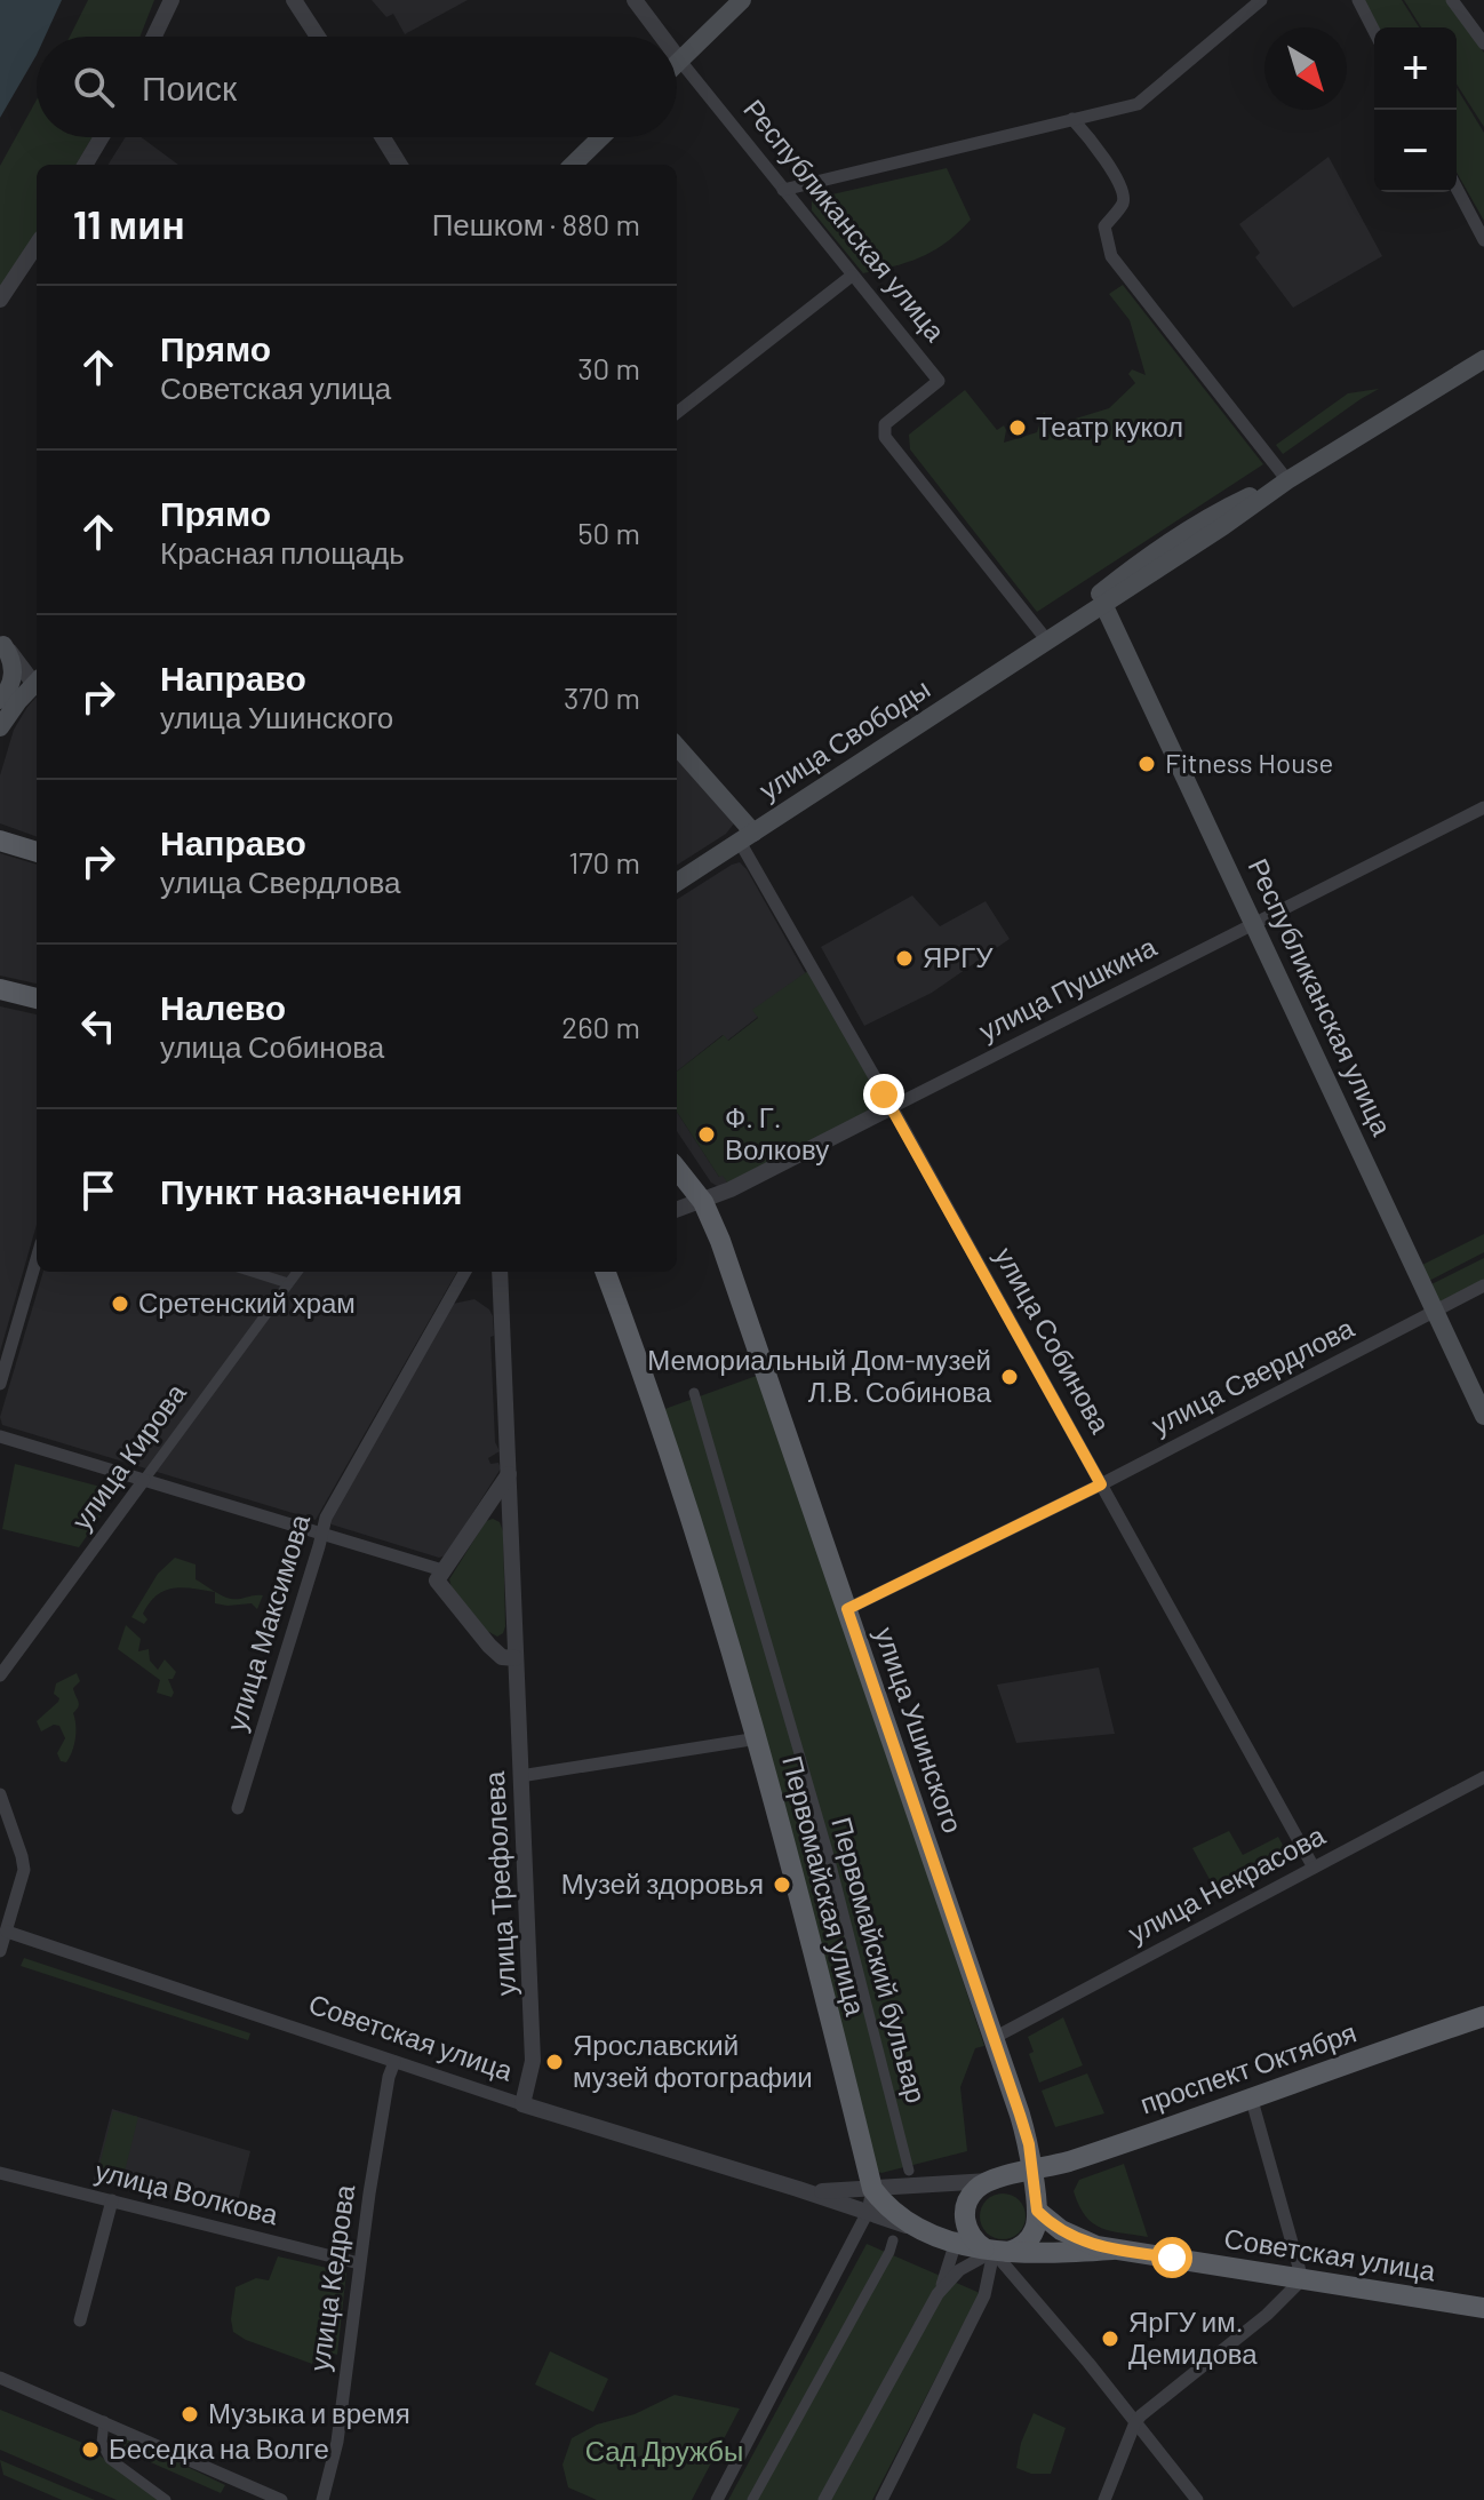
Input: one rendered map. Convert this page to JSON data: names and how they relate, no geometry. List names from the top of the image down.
{
  "streets": {
    "main road": [
      "Республиканская улица",
      "улица Свободы",
      "улица Собинова",
      "улица Ушинского",
      "Первомайская улица",
      "Советская улица",
      "проспект Октября"
    ],
    "street": [
      "улица Пушкина",
      "улица Свердлова",
      "улица Кирова",
      "улица Максимова",
      "улица Трефолева",
      "улица Некрасова",
      "Первомайский бульвар",
      "улица Волкова",
      "улица Кедрова"
    ]
  },
  "crossings": [
    ["Республиканская улица", "улица Свободы"],
    ["Республиканская улица", "улица Пушкина"],
    ["Республиканская улица", "улица Свердлова"],
    ["улица Свободы", "улица Собинова"],
    ["улица Пушкина", "улица Собинова"],
    ["улица Пушкина", "улица Ушинского"],
    ["улица Собинова", "улица Свердлова"],
    ["улица Собинова", "улица Некрасова"],
    ["улица Свердлова", "улица Ушинского"],
    ["улица Ушинского", "улица Некрасова"],
    ["улица Ушинского", "Советская улица"],
    ["улица Ушинского", "проспект Октября"],
    ["улица Трефолева", "Советская улица"],
    ["Первомайская улица", "Советская улица"],
    ["Советская улица", "проспект Октября"],
    ["Советская улица", "улица Кедрова"],
    ["улица Волкова", "улица Кедрова"]
  ],
  "parks": ["Сад Дружбы"],
  "places": [
    "Театр кукол",
    "Fitness House",
    "ЯРГУ",
    "Ф. Г. Волкову",
    "Сретенский храм",
    "Мемориальный Дом-музей Л.В. Собинова",
    "Музей здоровья",
    "Ярославский музей фотографии",
    "ЯрГУ им. Демидова",
    "Музыка и время",
    "Беседка на Волге"
  ],
  "north": "bottom right",
  "page": {
    "map_buttons": ["+", "−"],
    "search": "Поиск",
    "heading": ["11 мин", "Пешком · 880 m"],
    "list": [
      ["Прямо", "Советская улица", "30 m"],
      ["Прямо", "Красная площадь", "50 m"],
      ["Направо", "улица Ушинского", "370 m"],
      ["Направо", "улица Свердлова", "170 m"],
      ["Налево", "улица Собинова", "260 m"],
      "Пункт назначения"
    ]
  }
}
